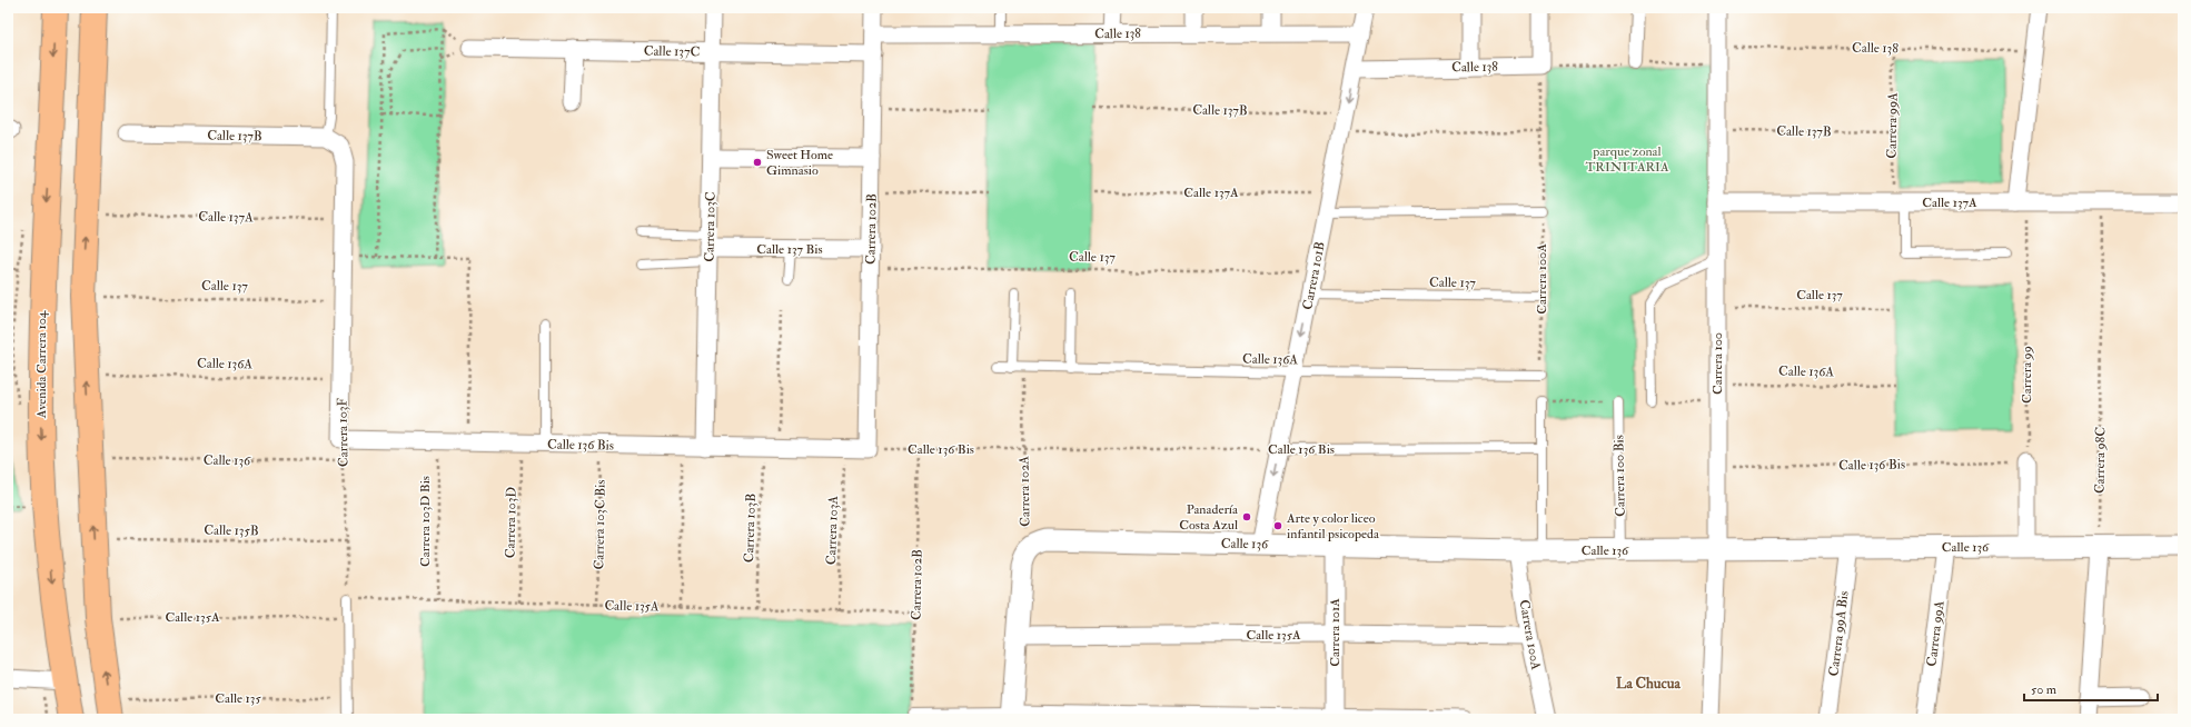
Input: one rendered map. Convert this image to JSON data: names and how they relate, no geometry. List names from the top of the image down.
{
  "streets": {
    "main road": ["Avenida Carrera 104"],
    "street": [
      "Calle 138",
      "Calle 137C",
      "Calle 137B",
      "Carrera 99A",
      "Calle 137A",
      "Carrera 103C",
      "Carrera 102B",
      "Calle 137 Bis",
      "Carrera 101B",
      "Carrera 100A",
      "Carrera 100",
      "Carrera 103F",
      "Calle 136 Bis",
      "Calle 136",
      "Calle 135A",
      "Carrera 101A",
      "Carrera 99A Bis"
    ],
    "lane": ["Calle 137", "Calle 136A", "Carrera 100 Bis"],
    "path": [
      "Carrera 99",
      "Carrera 98C",
      "Carrera 102A",
      "Carrera 103D Bis",
      "Carrera 103D",
      "Carrera 103C Bis",
      "Carrera 103B",
      "Calle 135B",
      "Carrera 103A",
      "Calle 135"
    ]
  },
  "crossings": [
    ["Calle 138", "Carrera 99A"],
    ["Calle 138", "Carrera 102B"],
    ["Calle 138", "Carrera 101B"],
    ["Calle 138", "Carrera 100A"],
    ["Calle 138", "Carrera 100"],
    ["Calle 137C", "Carrera 103C"],
    ["Calle 137C", "Carrera 102B"],
    ["Calle 137B", "Carrera 99A"],
    ["Calle 137B", "Carrera 101B"],
    ["Calle 137B", "Carrera 100"],
    ["Calle 137B", "Carrera 103F"],
    ["Carrera 99A", "Calle 137A"],
    ["Carrera 99A", "Calle 136"],
    ["Calle 137A", "Carrera 101B"],
    ["Calle 137A", "Carrera 100"],
    ["Calle 137A", "Carrera 99"],
    ["Calle 137A", "Carrera 103F"],
    ["Calle 137A", "Carrera 98C"],
    ["Carrera 103C", "Calle 137 Bis"],
    ["Carrera 103C", "Calle 136 Bis"],
    ["Carrera 102B", "Calle 137 Bis"],
    ["Carrera 102B", "Calle 137"],
    ["Carrera 102B", "Calle 136 Bis"],
    ["Carrera 102B", "Calle 135A"],
    ["Calle 137", "Carrera 101B"],
    ["Calle 137", "Carrera 100A"],
    ["Calle 137", "Carrera 100"],
    ["Calle 137", "Carrera 103F"],
    ["Carrera 101B", "Calle 136A"],
    ["Carrera 101B", "Calle 136 Bis"],
    ["Carrera 101B", "Calle 136"],
    ["Carrera 100A", "Calle 136A"],
    ["Carrera 100A", "Calle 136"],
    ["Carrera 100A", "Calle 135A"],
    ["Calle 136A", "Carrera 100"],
    ["Calle 136A", "Carrera 103F"],
    ["Calle 136A", "Carrera 102A"],
    ["Carrera 100", "Calle 136 Bis"],
    ["Carrera 100", "Calle 136"],
    ["Carrera 99", "Calle 136 Bis"],
    ["Carrera 103F", "Calle 136 Bis"],
    ["Carrera 103F", "Calle 136"],
    ["Carrera 103F", "Calle 135B"],
    ["Carrera 103F", "Calle 135A"],
    ["Calle 136 Bis", "Carrera 102A"],
    ["Calle 136 Bis", "Carrera 103D Bis"],
    ["Calle 136 Bis", "Carrera 103D"],
    ["Calle 136 Bis", "Carrera 103C Bis"],
    ["Calle 136 Bis", "Carrera 103B"],
    ["Calle 136 Bis", "Carrera 103A"],
    ["Calle 136", "Carrera 98C"],
    ["Calle 136", "Carrera 100 Bis"],
    ["Calle 136", "Carrera 102A"],
    ["Calle 136", "Carrera 101A"],
    ["Calle 136", "Carrera 99A Bis"],
    ["Carrera 103D Bis", "Calle 135A"],
    ["Carrera 103D", "Calle 135A"],
    ["Carrera 103C Bis", "Calle 135A"],
    ["Carrera 103B", "Calle 135A"],
    ["Carrera 103A", "Calle 135A"],
    ["Calle 135A", "Carrera 101A"]
  ],
  "one_way": ["Carrera 101B"],
  "districts": ["La Chucua"],
  "parks": ["parque zonal TRINITARIA"],
  "places": ["Sweet Home Gimnasio", "Panadería Costa Azul", "Arte y color liceo infantil psicopeda"],
  "scale_bar": "50 m"
}
